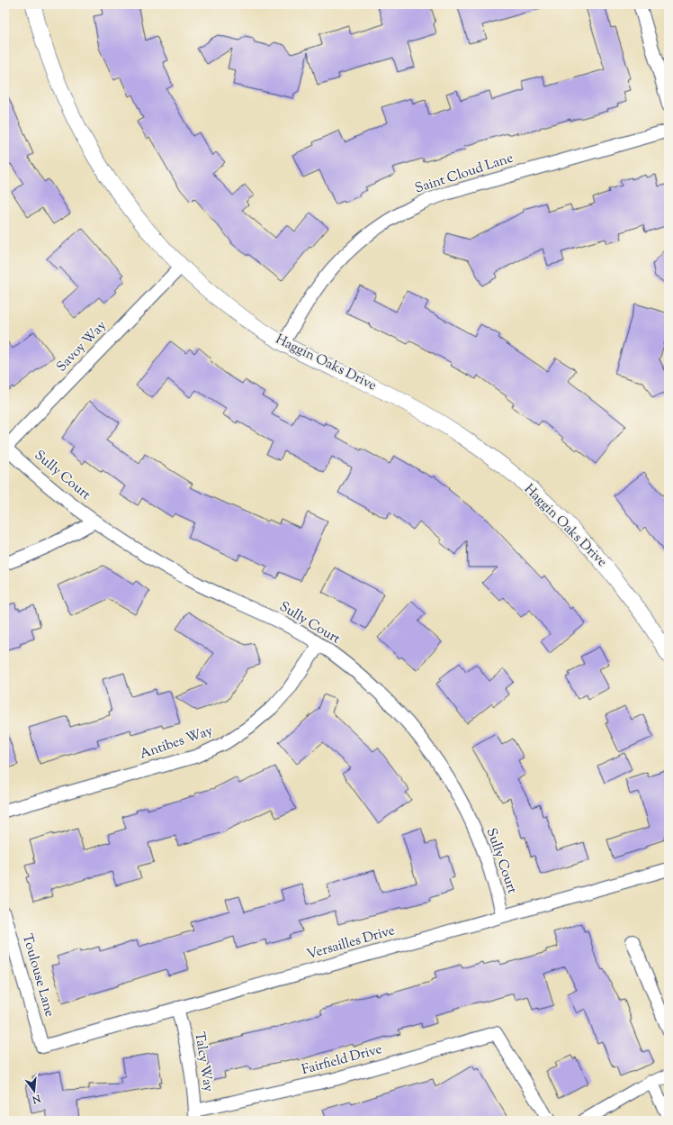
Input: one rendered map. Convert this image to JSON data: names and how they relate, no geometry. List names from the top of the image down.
{
  "streets": {
    "street": [
      "Saint Cloud Lane",
      "Savoy Way",
      "Haggin Oaks Drive",
      "Sully Court",
      "Antibes Way",
      "Versailles Drive",
      "Toulouse Lane",
      "Fairfield Drive",
      "Talcy Way"
    ]
  },
  "crossings": [
    ["Saint Cloud Lane", "Haggin Oaks Drive"],
    ["Savoy Way", "Haggin Oaks Drive"],
    ["Savoy Way", "Sully Court"],
    ["Sully Court", "Antibes Way"],
    ["Sully Court", "Versailles Drive"],
    ["Versailles Drive", "Toulouse Lane"],
    ["Versailles Drive", "Talcy Way"],
    ["Fairfield Drive", "Talcy Way"]
  ],
  "north": "bottom"
}
